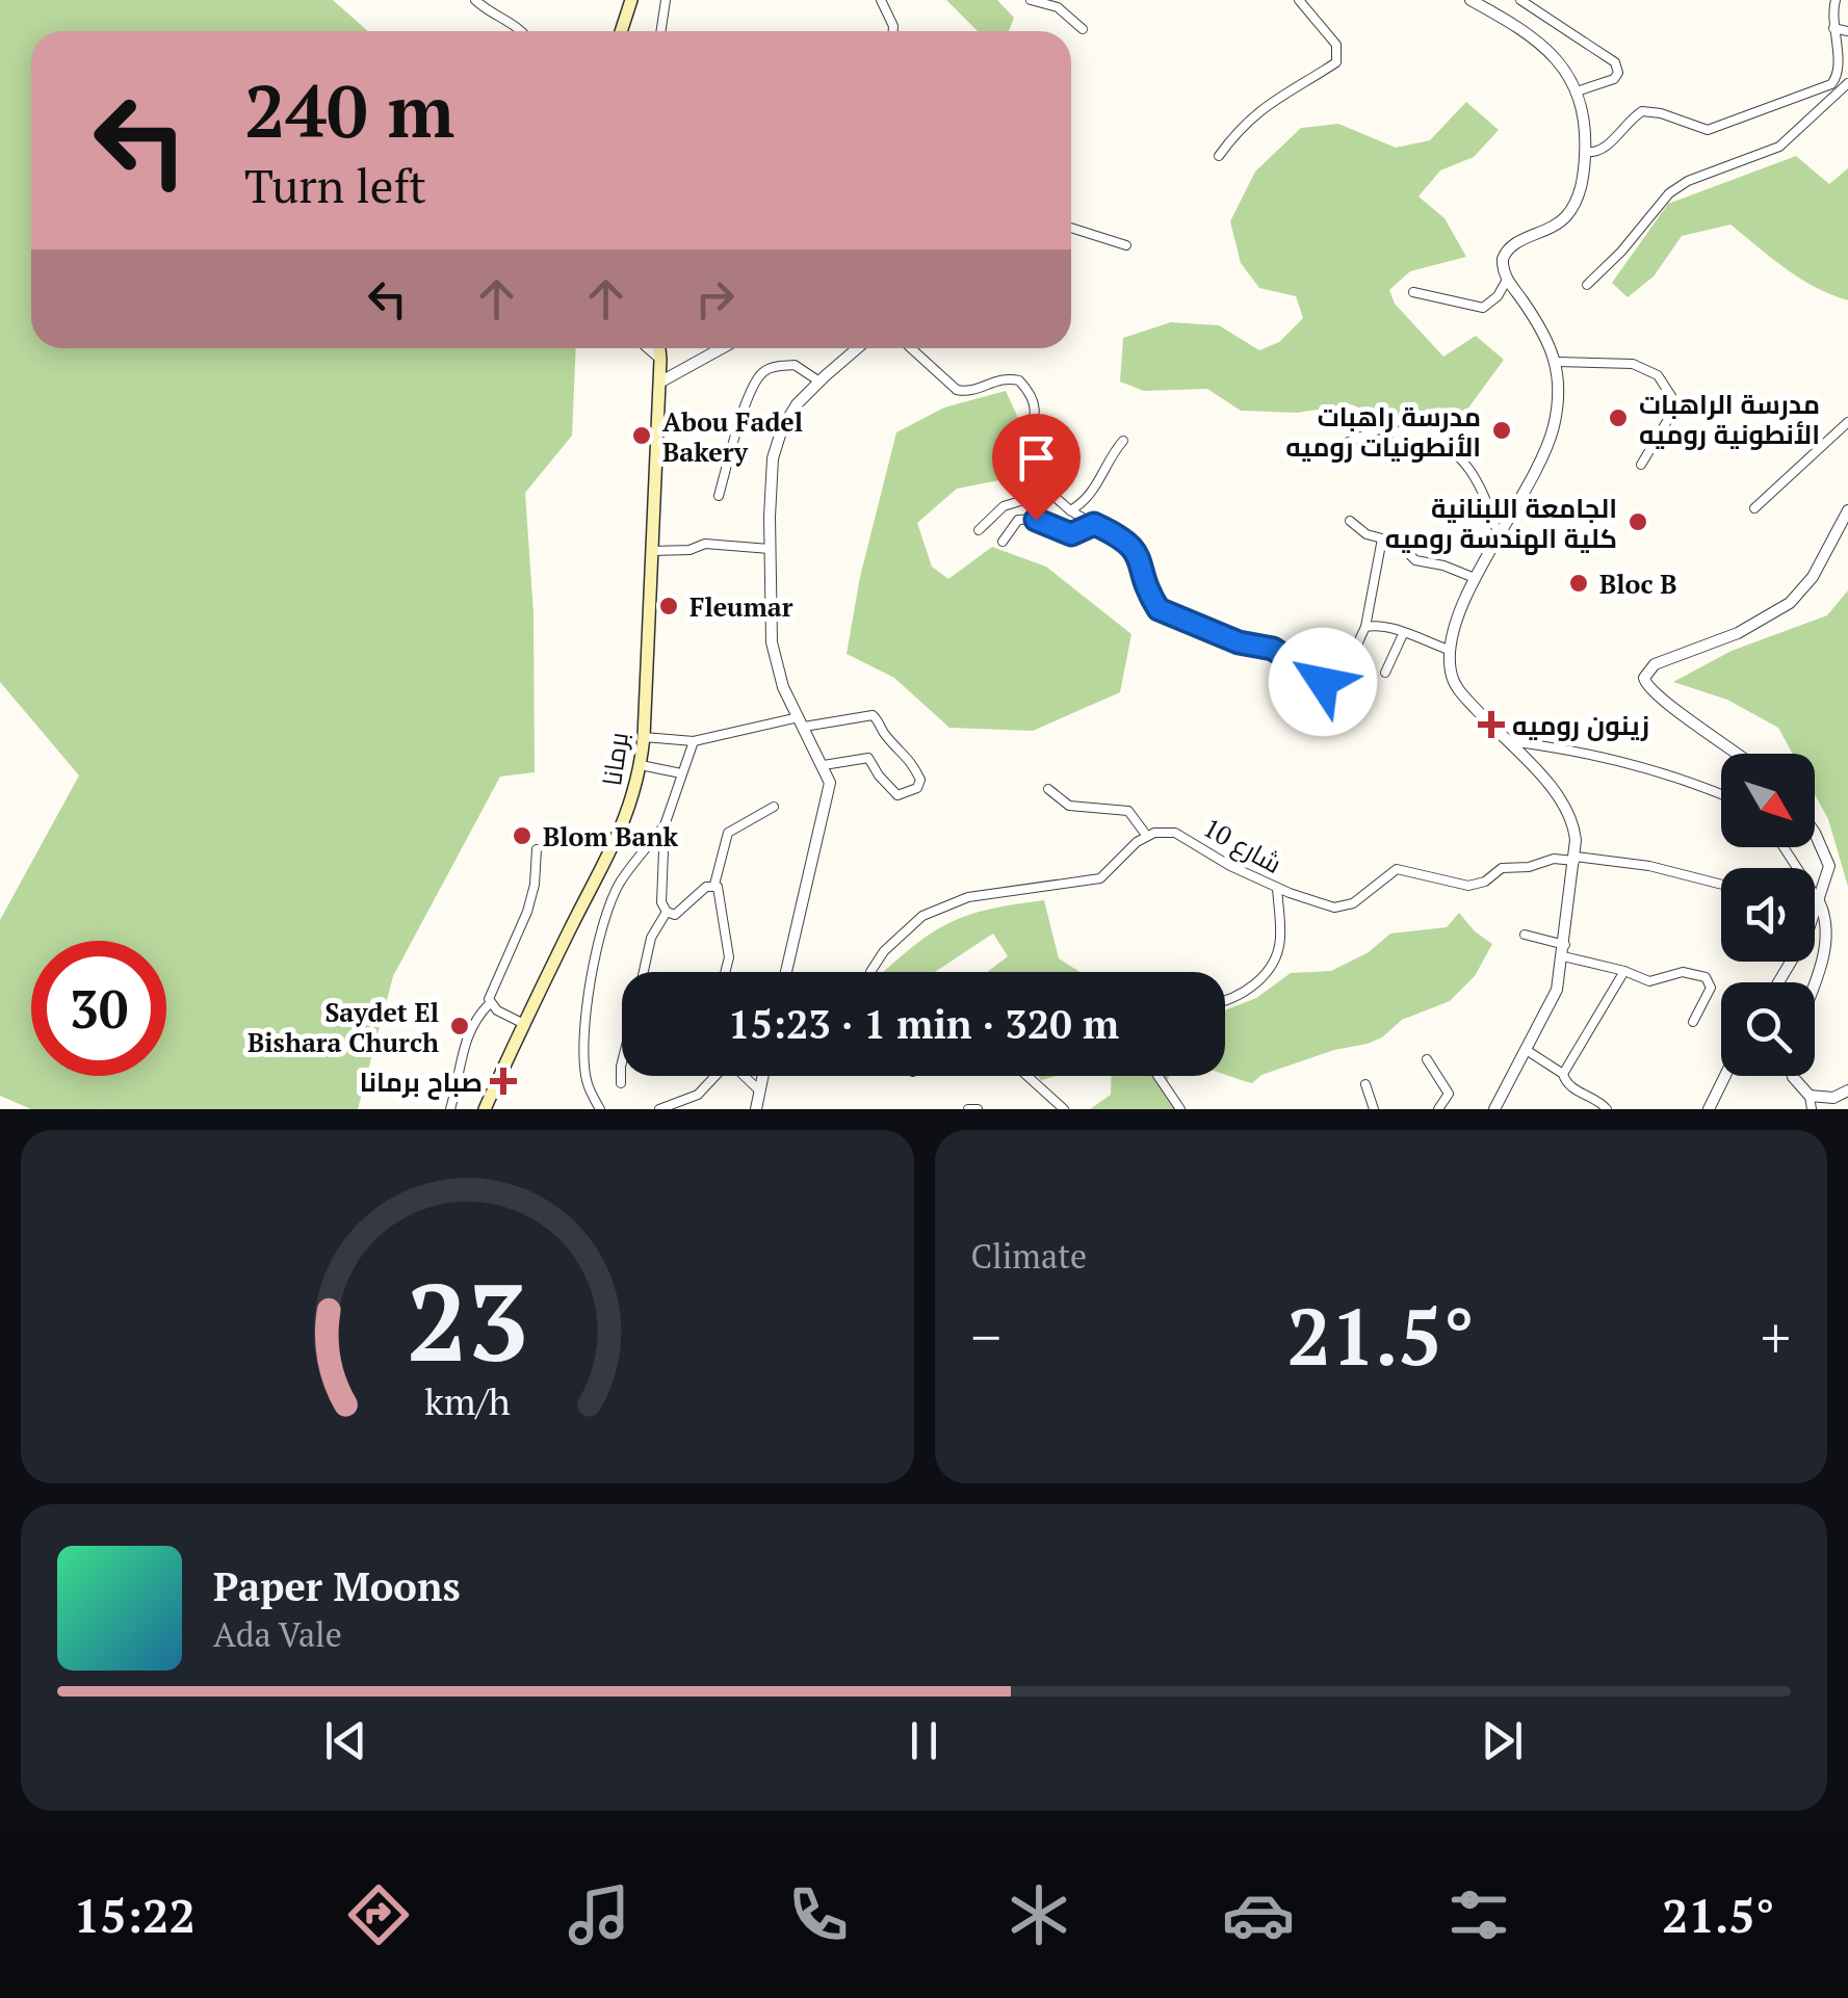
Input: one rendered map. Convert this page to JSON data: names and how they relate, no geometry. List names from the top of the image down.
{
  "streets": {
    "main road": ["برمانا"],
    "street": ["شارع 10"]
  },
  "places": {
    "other": [
      "مدرسة الراهبات الأنطونية روميه",
      "مدرسة راهبات الأنطونيات روميه",
      "Abou Fadel Bakery",
      "الجامعة اللبنانية كلية الهندسة روميه",
      "Bloc B",
      "Fleumar",
      "Blom Bank",
      "Saydet El Bishara Church"
    ],
    "health": ["زينون روميه", "صباح برمانا"]
  },
  "north": "bottom right",
  "page": {
    "turn": ["240 m", "Turn left"],
    "limit": "30",
    "trip": "15:23 · 1 min · 320 m",
    "tile": "Climate",
    "heat": ["−", "21.5°", "+"],
    "song": ["Paper Moons", "Ada Vale"],
    "tabs": ["15:22", "21.5°"],
    "gauge": ["23", "km/h"]
  }
}
